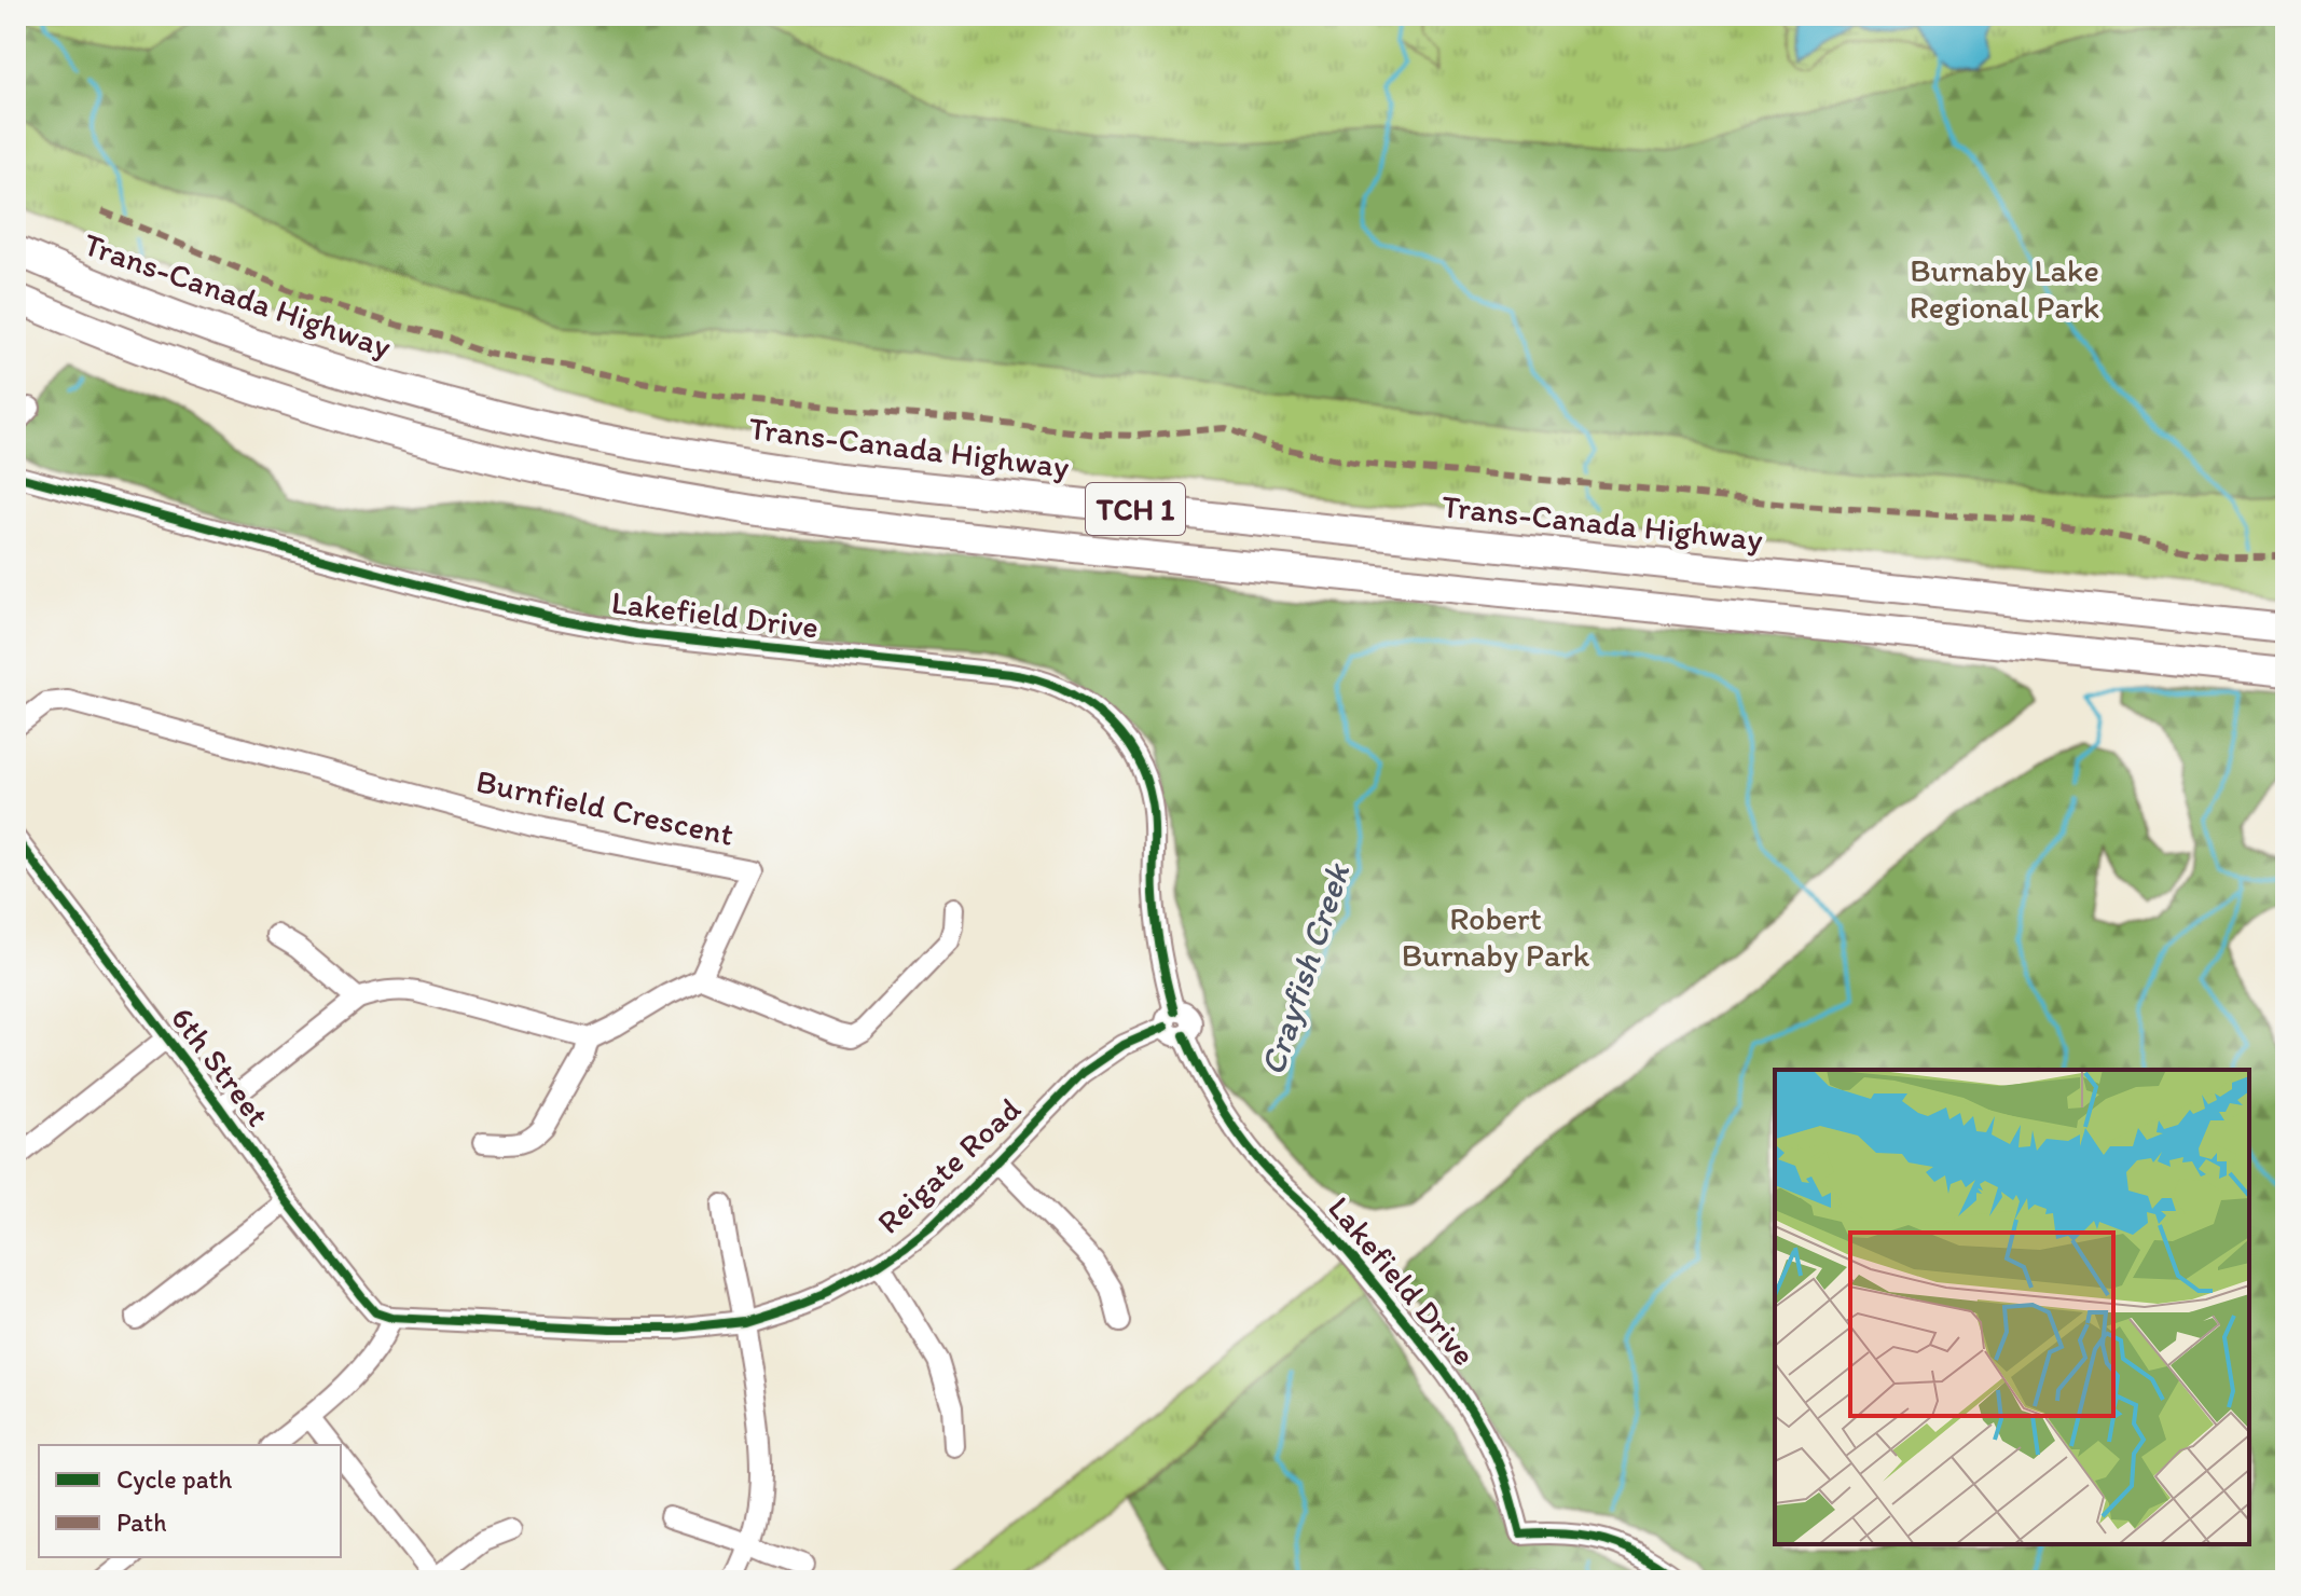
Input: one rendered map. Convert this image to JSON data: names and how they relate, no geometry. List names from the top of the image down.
{
  "streets": {
    "highway": ["Trans-Canada Highway", "TCH 1"],
    "street": [
      "Lakefield Drive",
      "Burnfield Crescent",
      "6th Street",
      "Reigate Road"
    ]
  },
  "crossings": [
    ["Lakefield Drive", "Reigate Road"],
    ["6th Street", "Reigate Road"]
  ],
  "water": ["Crayfish Creek"],
  "parks": ["Burnaby Lake Regional Park", "Robert Burnaby Park"],
  "legend": ["Cycle path", "Path"]
}
